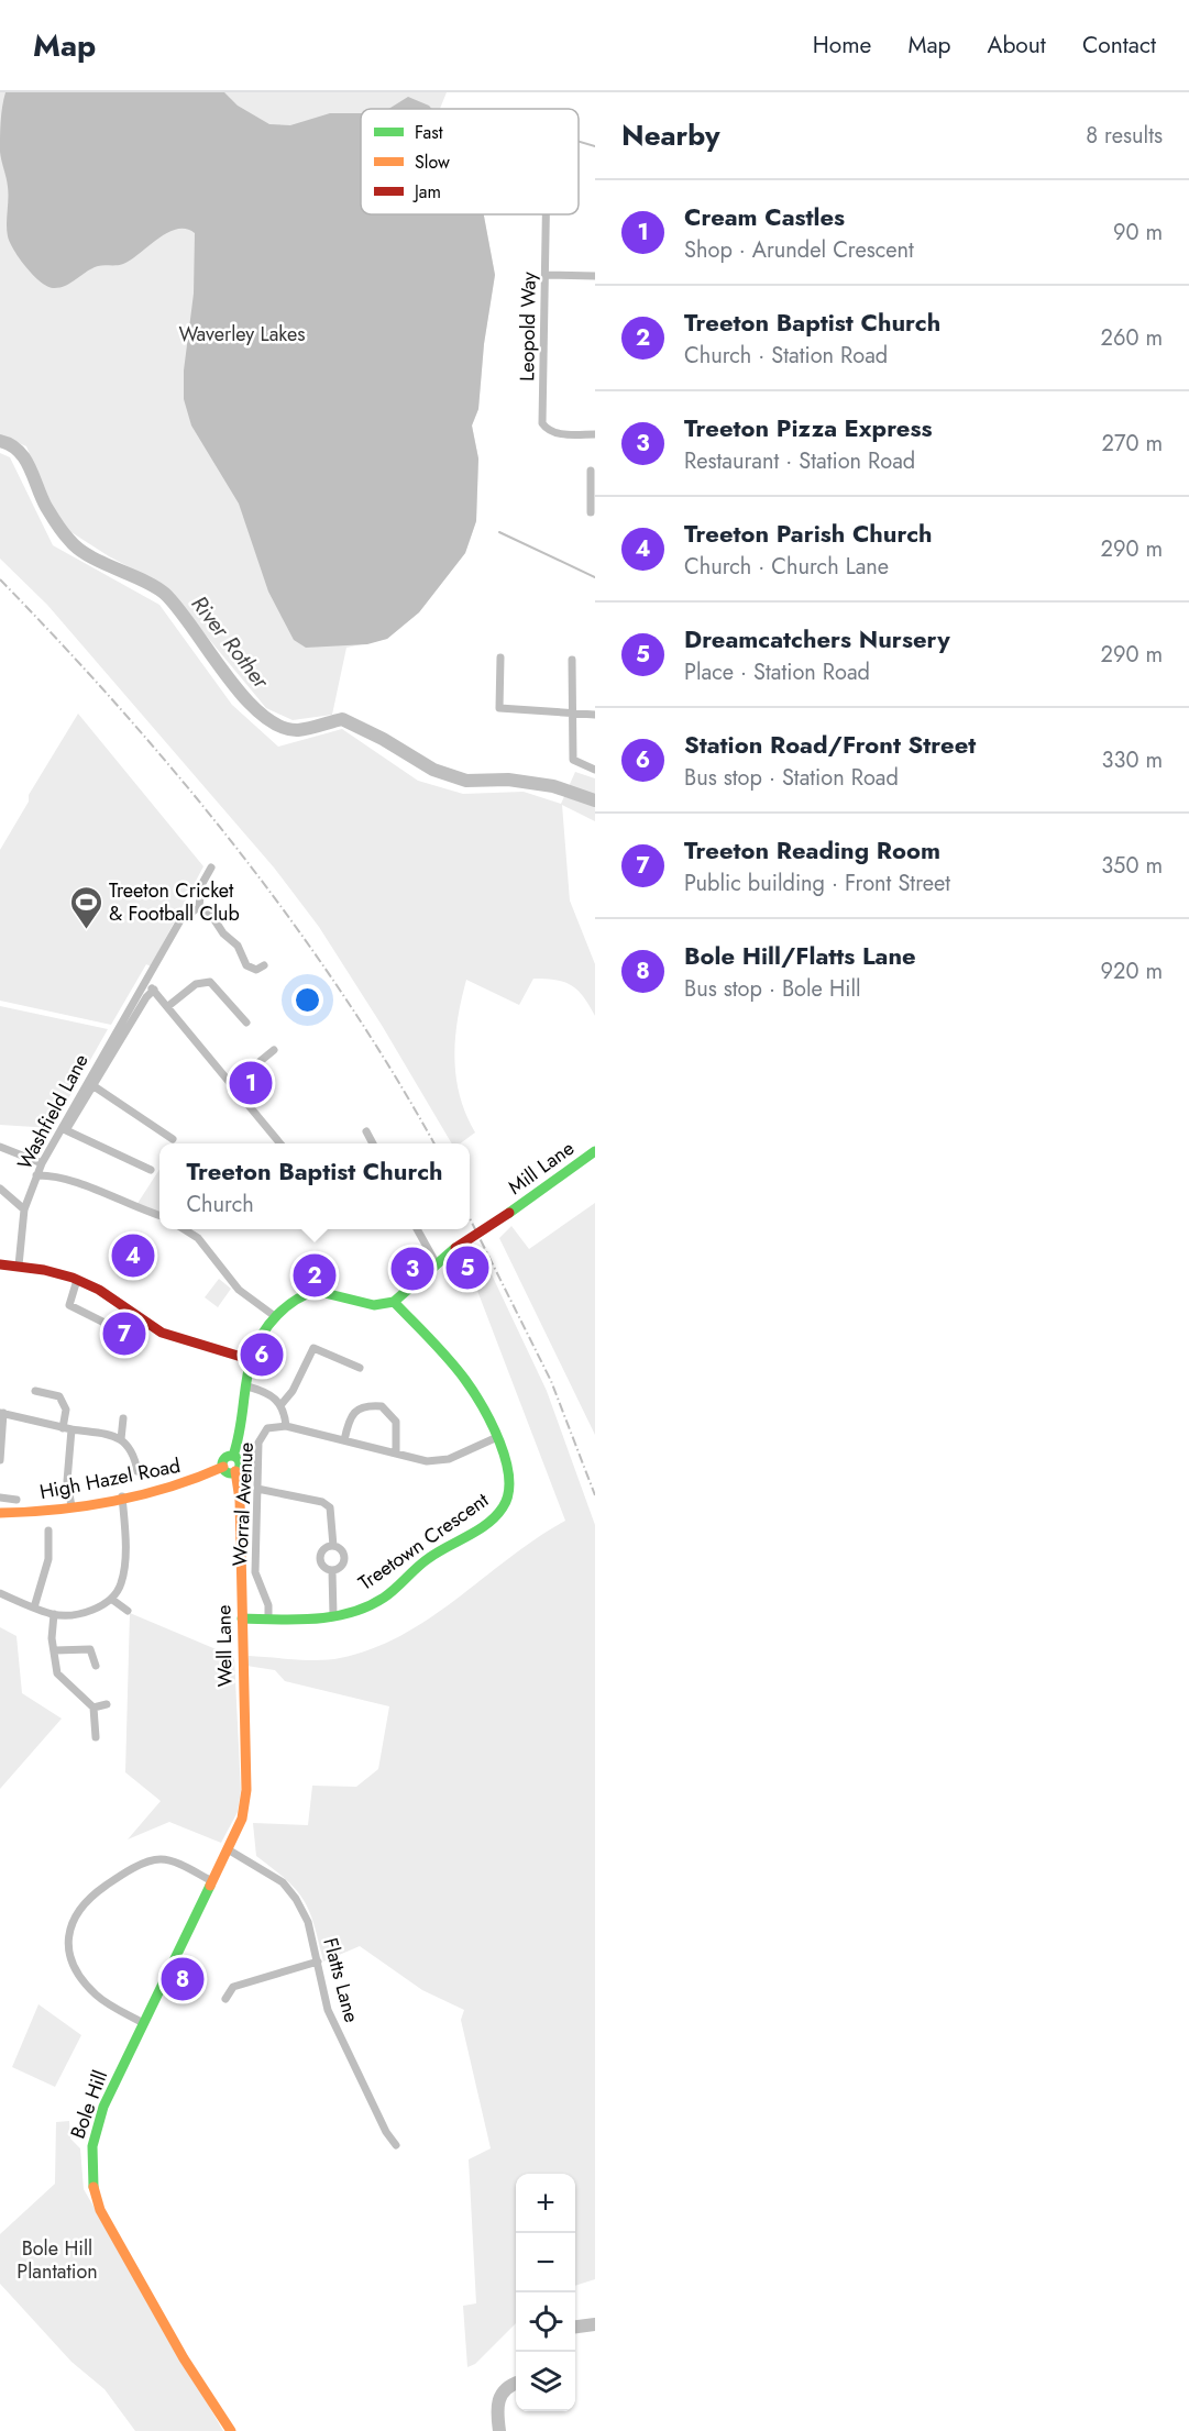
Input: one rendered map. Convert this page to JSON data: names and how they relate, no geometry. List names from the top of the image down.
{
  "streets": {
    "street": [
      "Leopold Way",
      "Washfield Lane",
      "Mill Lane",
      "High Hazel Road",
      "Worral Avenue",
      "Treetown Crescent",
      "Well Lane",
      "Flatts Lane",
      "Bole Hill"
    ]
  },
  "crossings": [
    ["Mill Lane", "Treetown Crescent"],
    ["High Hazel Road", "Well Lane"],
    ["Worral Avenue", "Treetown Crescent"],
    ["Treetown Crescent", "Well Lane"],
    ["Well Lane", "Bole Hill"],
    ["Flatts Lane", "Bole Hill"]
  ],
  "water": ["River Rother"],
  "parks": ["Waverley Lakes", "Bole Hill Plantation"],
  "places": {
    "sports": ["Treeton Cricket & Football Club"]
  },
  "legend": ["Fast", "Slow", "Jam"],
  "page": {
    "header": "Map",
    "nav": [
      "Home",
      "Map",
      "About",
      "Contact"
    ],
    "heading": ["Nearby", "8 results"],
    "list": [
      {
        "mark": "1",
        "name": "Cream Castles",
        "note": "Shop · Arundel Crescent",
        "value": "90 m"
      },
      {
        "mark": "2",
        "name": "Treeton Baptist Church",
        "note": "Church · Station Road",
        "value": "260 m"
      },
      {
        "mark": "3",
        "name": "Treeton Pizza Express",
        "note": "Restaurant · Station Road",
        "value": "270 m"
      },
      {
        "mark": "4",
        "name": "Treeton Parish Church",
        "note": "Church · Church Lane",
        "value": "290 m"
      },
      {
        "mark": "5",
        "name": "Dreamcatchers Nursery",
        "note": "Place · Station Road",
        "value": "290 m"
      },
      {
        "mark": "6",
        "name": "Station Road/Front Street",
        "note": "Bus stop · Station Road",
        "value": "330 m"
      },
      {
        "mark": "7",
        "name": "Treeton Reading Room",
        "note": "Public building · Front Street",
        "value": "350 m"
      },
      {
        "mark": "8",
        "name": "Bole Hill/Flatts Lane",
        "note": "Bus stop · Bole Hill",
        "value": "920 m"
      }
    ],
    "pins": [
      "1",
      "4",
      "5",
      "3",
      "2",
      "7",
      "6",
      "8"
    ],
    "popup": ["Treeton Baptist Church", "Church"],
    "map_buttons": ["+", "−"]
  }
}
